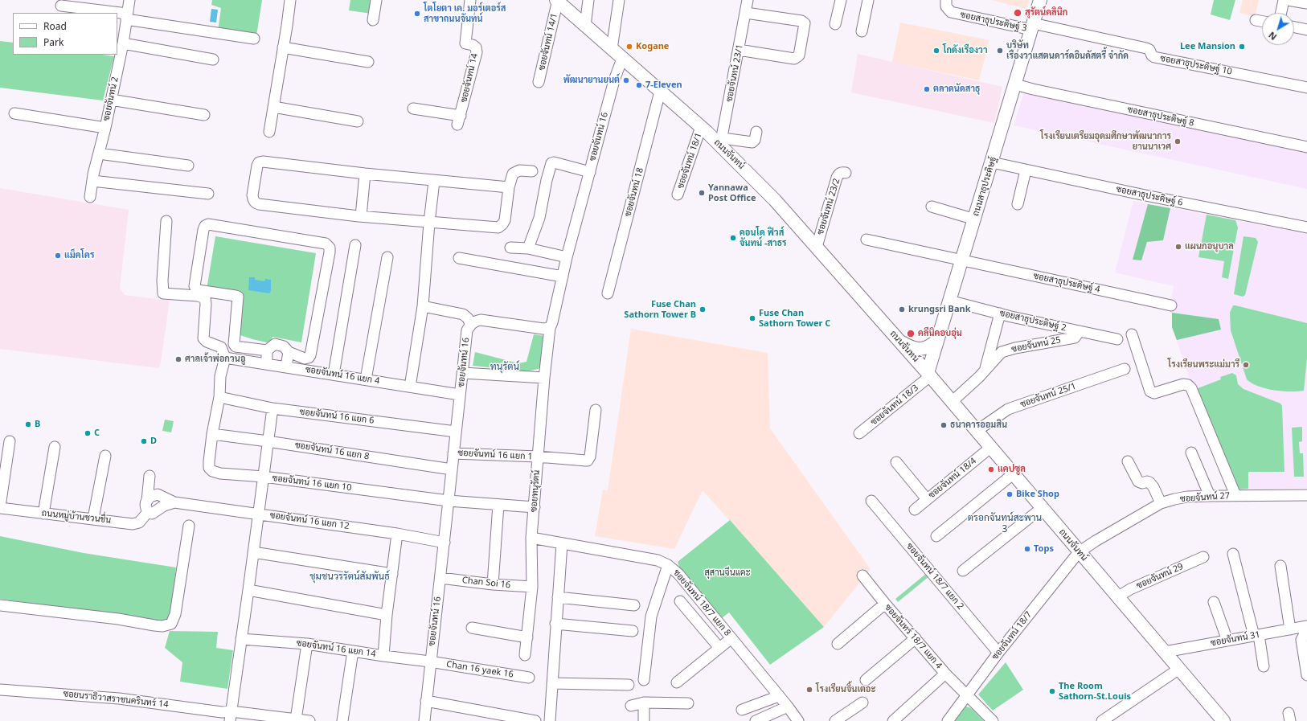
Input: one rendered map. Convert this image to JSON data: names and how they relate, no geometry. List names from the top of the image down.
{
  "streets": {
    "main road": ["ถนนจันทน์", "ถนนสาธุประดิษฐ์"],
    "street": [
      "ซอยสาธุประดิษฐ์ 3",
      "ซอยจันทน์ 14/1",
      "ซอยสาธุประดิษฐ์ 10",
      "ซอยจันทน์ 23/1",
      "ซอยจันทน์ 14",
      "ซอยจันทน์ 2",
      "ซอยสาธุประดิษฐ์ 8",
      "ซอยจันทน์ 16",
      "ซอยจันทน์ 18/1",
      "ซอยจันทน์ 18",
      "ซอยสาธุประดิษฐ์ 6",
      "ซอยจันทน์ 23/2",
      "ซอยสาธุประดิษฐ์ 4",
      "ซอยสาธุประดิษฐ์ 2",
      "ซอยจันทน์ 25",
      "ซอยจันทน์ 16 แยก 4",
      "ซอยจันทน์ 25/1",
      "ซอยจันทน์ 18/3",
      "ซอยจันทน์ 16 แยก 6",
      "ซอยจันทน์ 16 แยก 8",
      "ซอยจันทน์ 16 แยก 1",
      "ซอยจันทน์ 18/4",
      "ซอยจันทน์ 16 แยก 10",
      "ซอยทนุรัตน์",
      "ซอยจันทน์ 27",
      "ถนนหมู่บ้านชวนชื่น",
      "ซอยจันทน์ 16 แยก 12",
      "ซอยจันทน์ 18/7 แยก 2",
      "ซอยจันทน์ 29",
      "Chan Soi 16",
      "ซอยจันทน์ 18/7 แยก 8",
      "ซอยจันทน์ 18/7",
      "ซอยจันทร์ 18/7 แยก 4",
      "ซอยจันทน์ 31",
      "ซอยจันทน์ 16 แยก 14",
      "Chan 16 yaek 16",
      "ซอยนราธิวาสราชนครินทร์ 14"
    ]
  },
  "crossings": [
    ["ซอยสาธุประดิษฐ์ 3", "ซอยสาธุประดิษฐ์ 10"],
    ["ซอยสาธุประดิษฐ์ 3", "ถนนสาธุประดิษฐ์"],
    ["ซอยจันทน์ 14/1", "ถนนจันทน์"],
    ["ซอยสาธุประดิษฐ์ 10", "ถนนสาธุประดิษฐ์"],
    ["ซอยจันทน์ 23/1", "ถนนจันทน์"],
    ["ซอยสาธุประดิษฐ์ 8", "ถนนสาธุประดิษฐ์"],
    ["ซอยจันทน์ 16", "ถนนจันทน์"],
    ["ซอยจันทน์ 16", "ซอยจันทน์ 16 แยก 4"],
    ["ซอยจันทน์ 16", "ซอยจันทน์ 16 แยก 6"],
    ["ซอยจันทน์ 16", "ซอยจันทน์ 16 แยก 8"],
    ["ซอยจันทน์ 16", "ซอยจันทน์ 16 แยก 1"],
    ["ซอยจันทน์ 16", "ซอยจันทน์ 16 แยก 10"],
    ["ซอยจันทน์ 16", "ซอยทนุรัตน์"],
    ["ซอยจันทน์ 16", "ซอยจันทน์ 16 แยก 12"],
    ["ซอยจันทน์ 16", "Chan Soi 16"],
    ["ซอยจันทน์ 16", "ซอยจันทน์ 16 แยก 14"],
    ["ซอยจันทน์ 16", "Chan 16 yaek 16"],
    ["ถนนจันทน์", "ซอยจันทน์ 18/1"],
    ["ถนนจันทน์", "ถนนสาธุประดิษฐ์"],
    ["ถนนจันทน์", "ซอยจันทน์ 18"],
    ["ถนนจันทน์", "ซอยจันทน์ 23/2"],
    ["ถนนจันทน์", "ซอยจันทน์ 25"],
    ["ถนนจันทน์", "ซอยจันทน์ 25/1"],
    ["ถนนจันทน์", "ซอยจันทน์ 18/3"],
    ["ถนนจันทน์", "ซอยจันทน์ 18/4"],
    ["ถนนจันทน์", "ซอยจันทน์ 27"],
    ["ถนนจันทน์", "ซอยจันทน์ 29"],
    ["ถนนจันทน์", "ซอยจันทน์ 18/7"],
    ["ถนนจันทน์", "ซอยจันทน์ 31"],
    ["ถนนสาธุประดิษฐ์", "ซอยสาธุประดิษฐ์ 6"],
    ["ถนนสาธุประดิษฐ์", "ซอยสาธุประดิษฐ์ 4"],
    ["ถนนสาธุประดิษฐ์", "ซอยสาธุประดิษฐ์ 2"],
    ["ถนนสาธุประดิษฐ์", "ซอยจันทน์ 18/3"],
    ["ซอยสาธุประดิษฐ์ 2", "ซอยจันทน์ 25"],
    ["ซอยจันทน์ 16 แยก 8", "ซอยจันทน์ 16 แยก 10"],
    ["ซอยจันทน์ 16 แยก 1", "ซอยทนุรัตน์"],
    ["ซอยจันทน์ 16 แยก 10", "ซอยทนุรัตน์"],
    ["ซอยทนุรัตน์", "Chan Soi 16"],
    ["ซอยทนุรัตน์", "ซอยจันทน์ 18/7 แยก 8"],
    ["ซอยจันทน์ 27", "ซอยจันทน์ 18/7"],
    ["ถนนหมู่บ้านชวนชื่น", "ซอยจันทน์ 16 แยก 12"],
    ["ซอยจันทน์ 18/7 แยก 2", "ซอยจันทน์ 18/7"],
    ["ซอยจันทน์ 18/7", "ซอยจันทร์ 18/7 แยก 4"],
    ["ซอยจันทน์ 16 แยก 14", "Chan 16 yaek 16"]
  ],
  "districts": ["ทนุรัตน์", "ตรอกจันทน์สะพาน 3", "ชุมชนวรรัตน์สัมพันธ์"],
  "parks": ["สุสานจีนแคะ"],
  "places": [
    "สุรัตน์คลินิก",
    "โตโยตา เค. มอร์เตอร์ส สาขาถนนจันทน์",
    "Kogane",
    "Lee Mansion",
    "โกดังเรืองวา",
    "บริษัท เรืองวาแสตนดาร์ดอินดัสตรี้ จำกัด",
    "พัฒนายานยนต์",
    "7-Eleven",
    "ตลาดนัดสาธุ",
    "โรงเรียนเตรียมอุดมศึกษาพัฒนาการ ยานนาเวศ",
    "Yannawa Post Office",
    "คอนโด ฟิวส์ จันทน์ -สาธร",
    "แผนกอนุบาล",
    "แม็คโคร",
    "Fuse Chan Sathorn Tower B",
    "krungsri Bank",
    "Fuse Chan Sathorn Tower C",
    "คลีนิคอบอุ่น",
    "ศาลเจ้าพ่อกวนอู",
    "โรงเรียนพระแม่มารี",
    "B",
    "ธนาคารออมสิน",
    "C",
    "D",
    "แคปซูล",
    "Bike Shop",
    "Tops",
    "โรงเรียนจิ้นเตอะ",
    "The Room Sathorn-St.Louis"
  ],
  "legend": ["Road", "Park"],
  "north": "bottom left"
}
